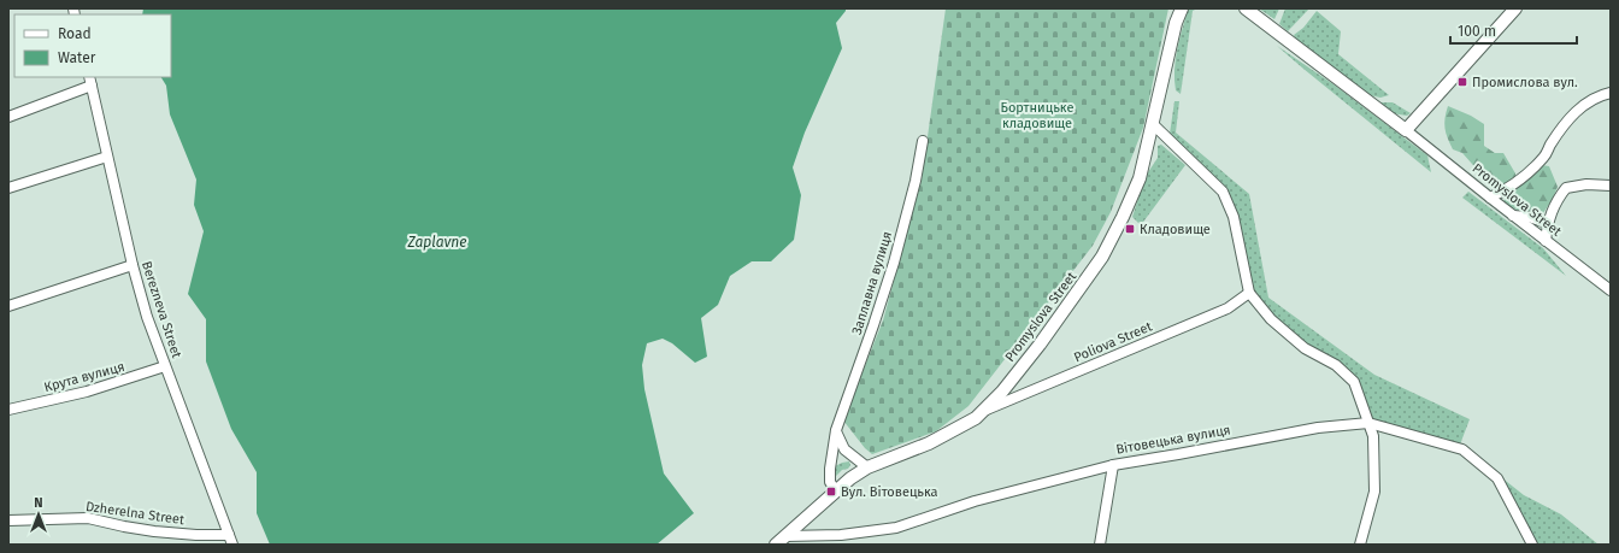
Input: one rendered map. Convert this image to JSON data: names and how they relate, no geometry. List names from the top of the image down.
{
  "streets": {
    "street": [
      "Promyslova Street",
      "Заплавна вулиця",
      "Berezneva Street",
      "Poliova Street",
      "Крута вулиця",
      "Вітовецька вулиця",
      "Dzherelna Street"
    ]
  },
  "crossings": [
    ["Promyslova Street", "Заплавна вулиця"],
    ["Promyslova Street", "Poliova Street"],
    ["Promyslova Street", "Вітовецька вулиця"],
    ["Berezneva Street", "Крута вулиця"],
    ["Berezneva Street", "Dzherelna Street"]
  ],
  "water": ["Zaplavne"],
  "parks": ["Бортницьке кладовище"],
  "places": {
    "transit": ["Промислова вул.", "Кладовище", "Вул. Вітовецька"]
  },
  "legend": ["Road", "Water"],
  "scale_bar": "100 m",
  "north": "top"
}
